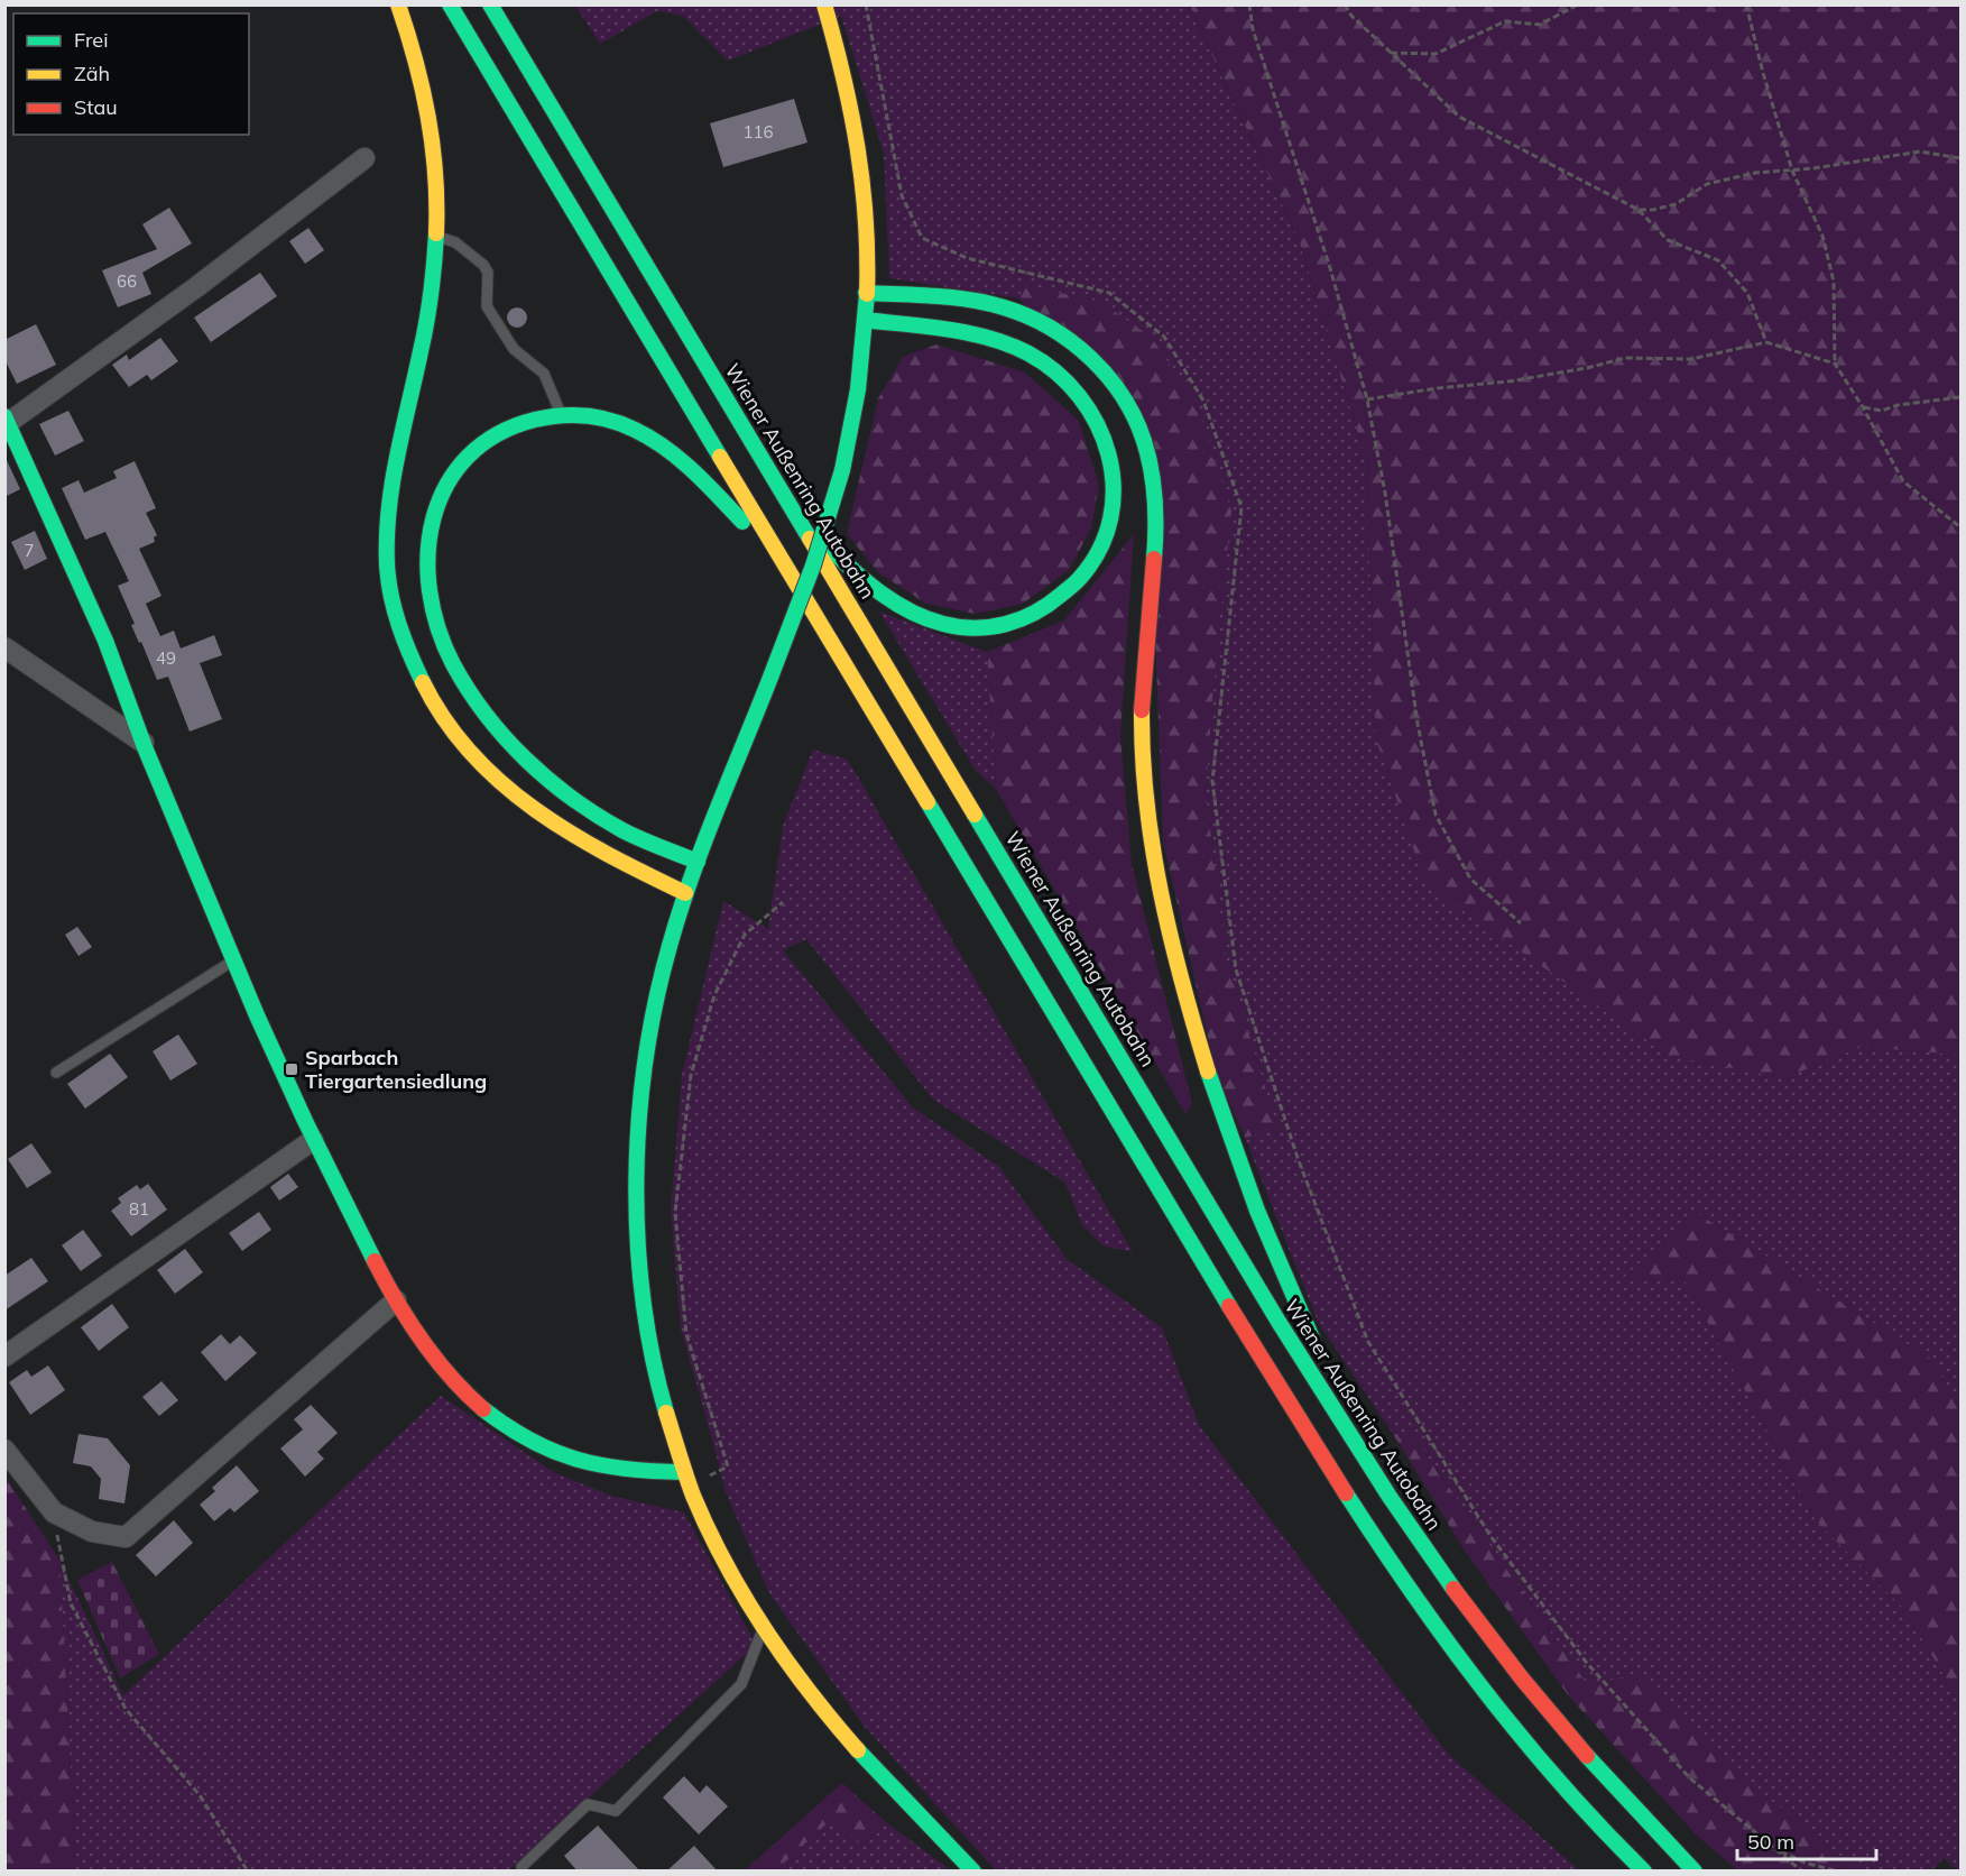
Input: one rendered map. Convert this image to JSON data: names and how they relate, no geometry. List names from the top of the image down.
{
  "streets": {
    "main road": ["Wiener Außenring Autobahn"]
  },
  "places": {
    "transit": ["Sparbach Tiergartensiedlung"]
  },
  "house_numbers": [
    "116",
    "66",
    "7",
    "49",
    "81"
  ],
  "legend": ["Frei", "Zäh", "Stau"],
  "scale_bar": "50 m"
}
